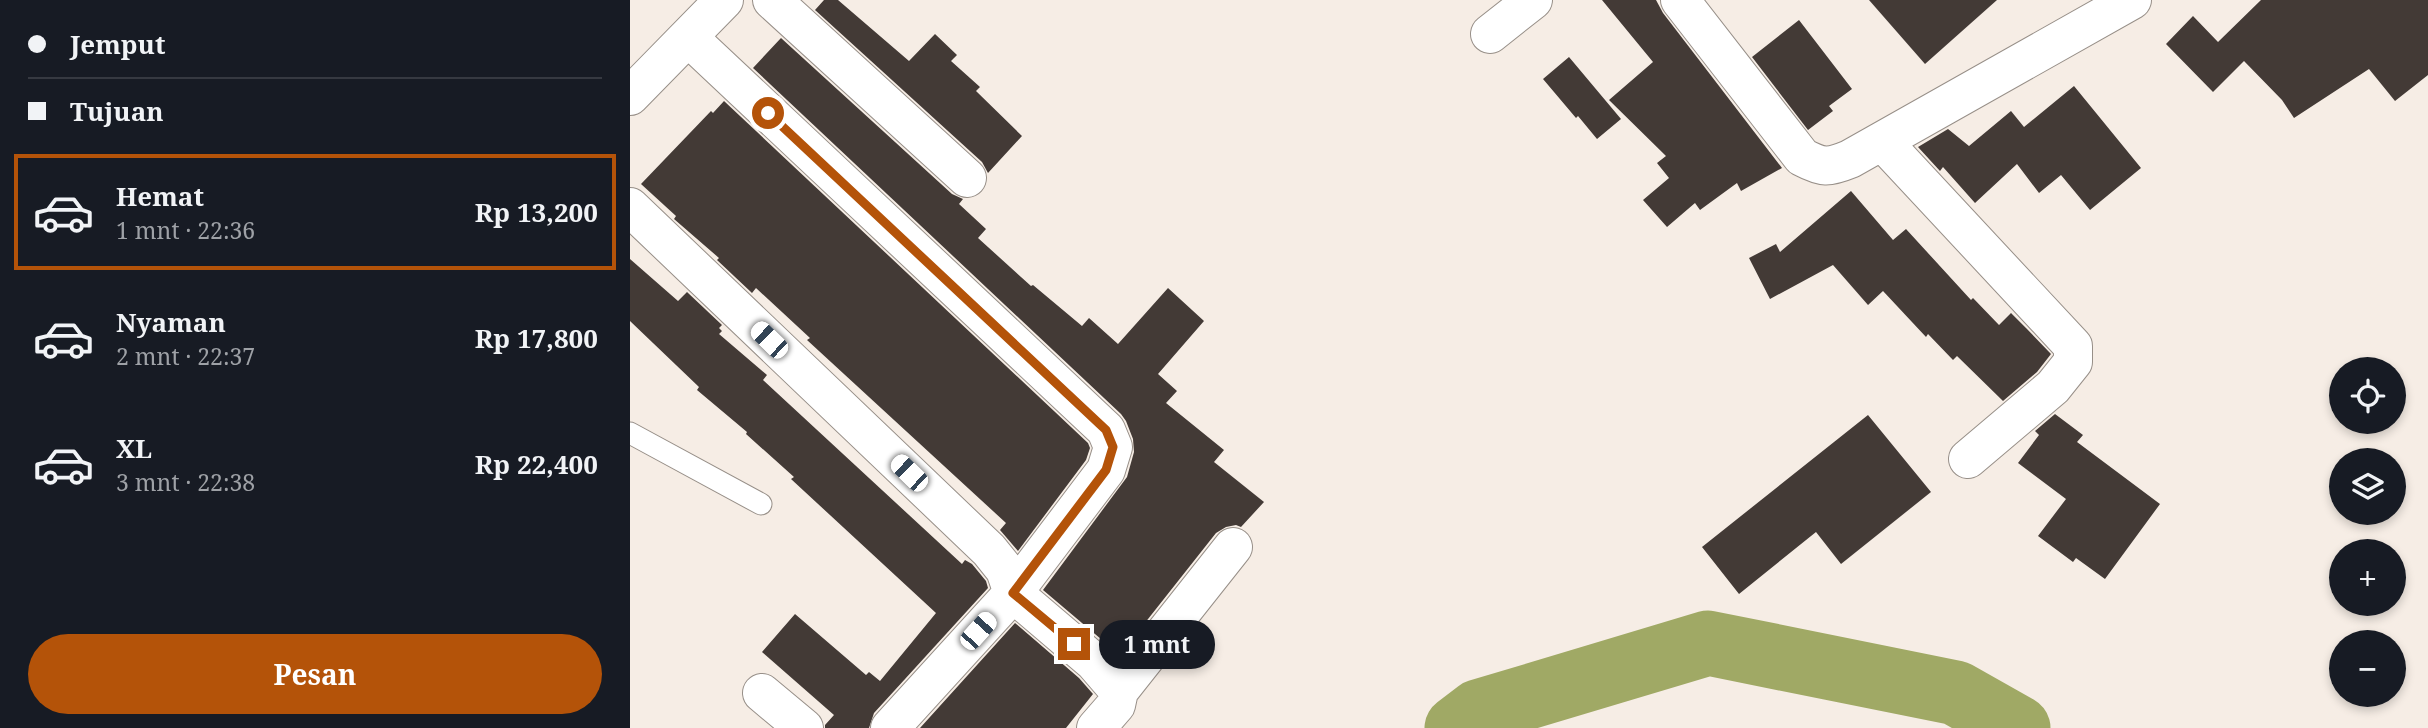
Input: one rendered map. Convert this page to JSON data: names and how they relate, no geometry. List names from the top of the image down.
{
  "page": {
    "banner": ["Jemput", "Tujuan"],
    "list": [
      {
        "name": "Hemat",
        "note": "1 mnt · 22:36",
        "value": "Rp 13,200"
      },
      {
        "name": "Nyaman",
        "note": "2 mnt · 22:37",
        "value": "Rp 17,800"
      },
      {
        "name": "XL",
        "note": "3 mnt · 22:38",
        "value": "Rp 22,400"
      }
    ],
    "map_buttons": ["+", "−"],
    "buttons": "Pesan",
    "bubble": "1 mnt"
  }
}
